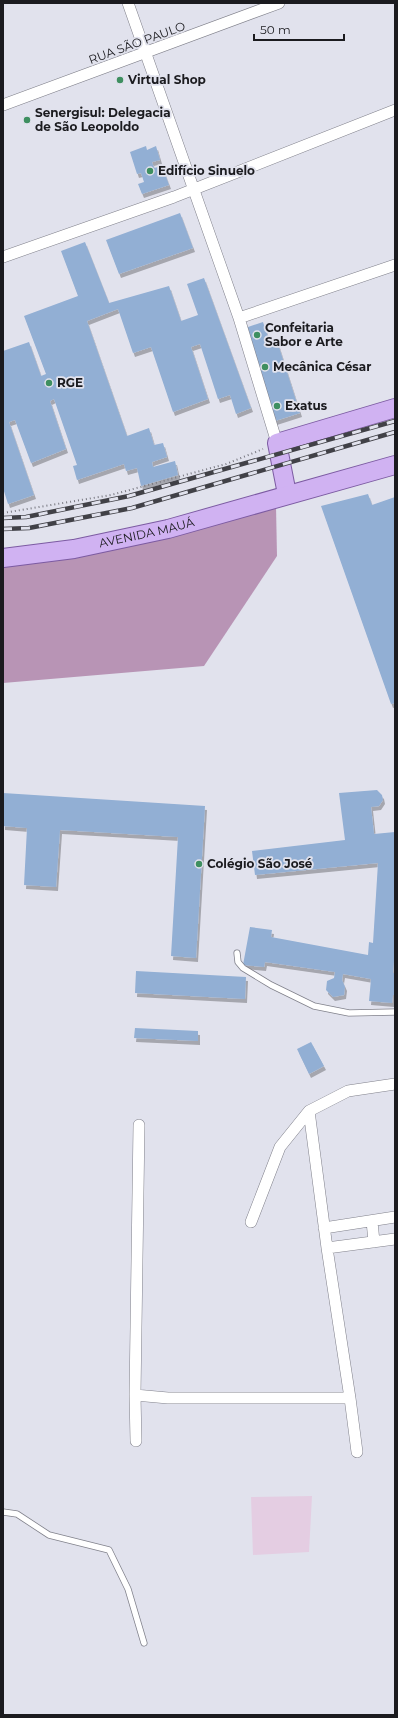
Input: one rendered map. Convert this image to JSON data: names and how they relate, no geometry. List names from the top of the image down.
{
  "streets": {
    "main road": ["AVENIDA MAUÁ"],
    "street": ["RUA SÃO PAULO"]
  },
  "places": [
    "Virtual Shop",
    "Senergisul: Delegacia de São Leopoldo",
    "Edifício Sinuelo",
    "Confeitaria Sabor e Arte",
    "Mecânica César",
    "RGE",
    "Exatus",
    "Colégio São José"
  ],
  "scale_bar": "50 m"
}
